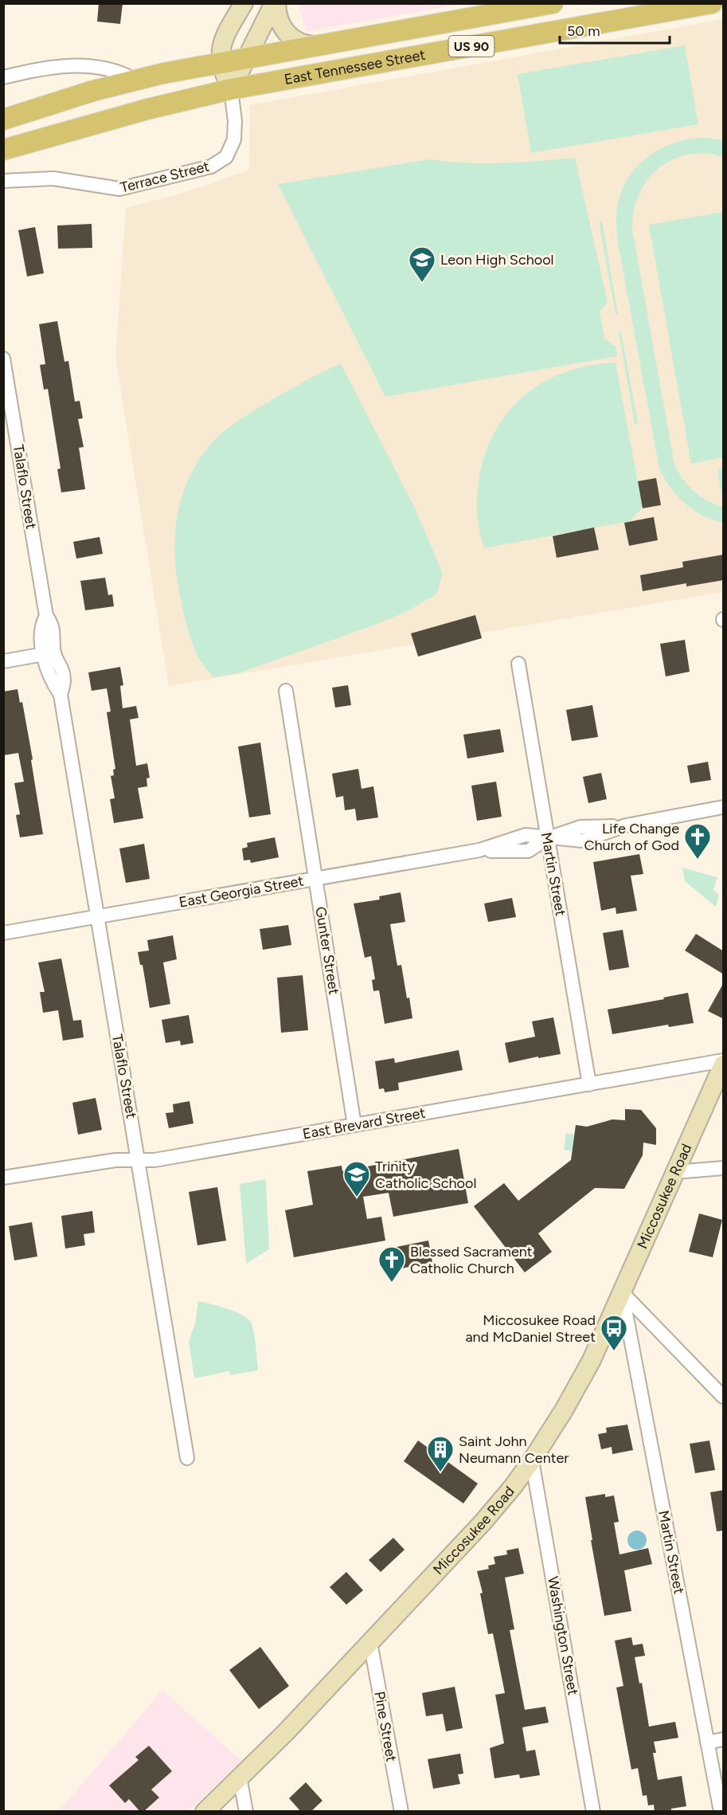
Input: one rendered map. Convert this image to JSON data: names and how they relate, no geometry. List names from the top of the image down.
{
  "streets": {
    "main road": ["US 90", "East Tennessee Street"],
    "street": [
      "Terrace Street",
      "Talaflo Street",
      "Martin Street",
      "East Georgia Street",
      "Gunter Street",
      "East Brevard Street",
      "Miccosukee Road",
      "Washington Street",
      "Pine Street"
    ]
  },
  "crossings": [
    ["East Tennessee Street", "Terrace Street"],
    ["Talaflo Street", "East Georgia Street"],
    ["Talaflo Street", "East Brevard Street"],
    ["Martin Street", "East Georgia Street"],
    ["Martin Street", "East Brevard Street"],
    ["Martin Street", "Miccosukee Road"],
    ["East Georgia Street", "Gunter Street"],
    ["Gunter Street", "East Brevard Street"],
    ["East Brevard Street", "Miccosukee Road"],
    ["Miccosukee Road", "Washington Street"],
    ["Miccosukee Road", "Pine Street"]
  ],
  "places": {
    "school or university": ["Leon High School", "Trinity Catholic School"],
    "church": ["Life Change Church of God", "Blessed Sacrament Catholic Church"],
    "bus stop": ["Miccosukee Road and McDaniel Street"],
    "building": ["Saint John Neumann Center"]
  },
  "scale_bar": "50 m"
}
